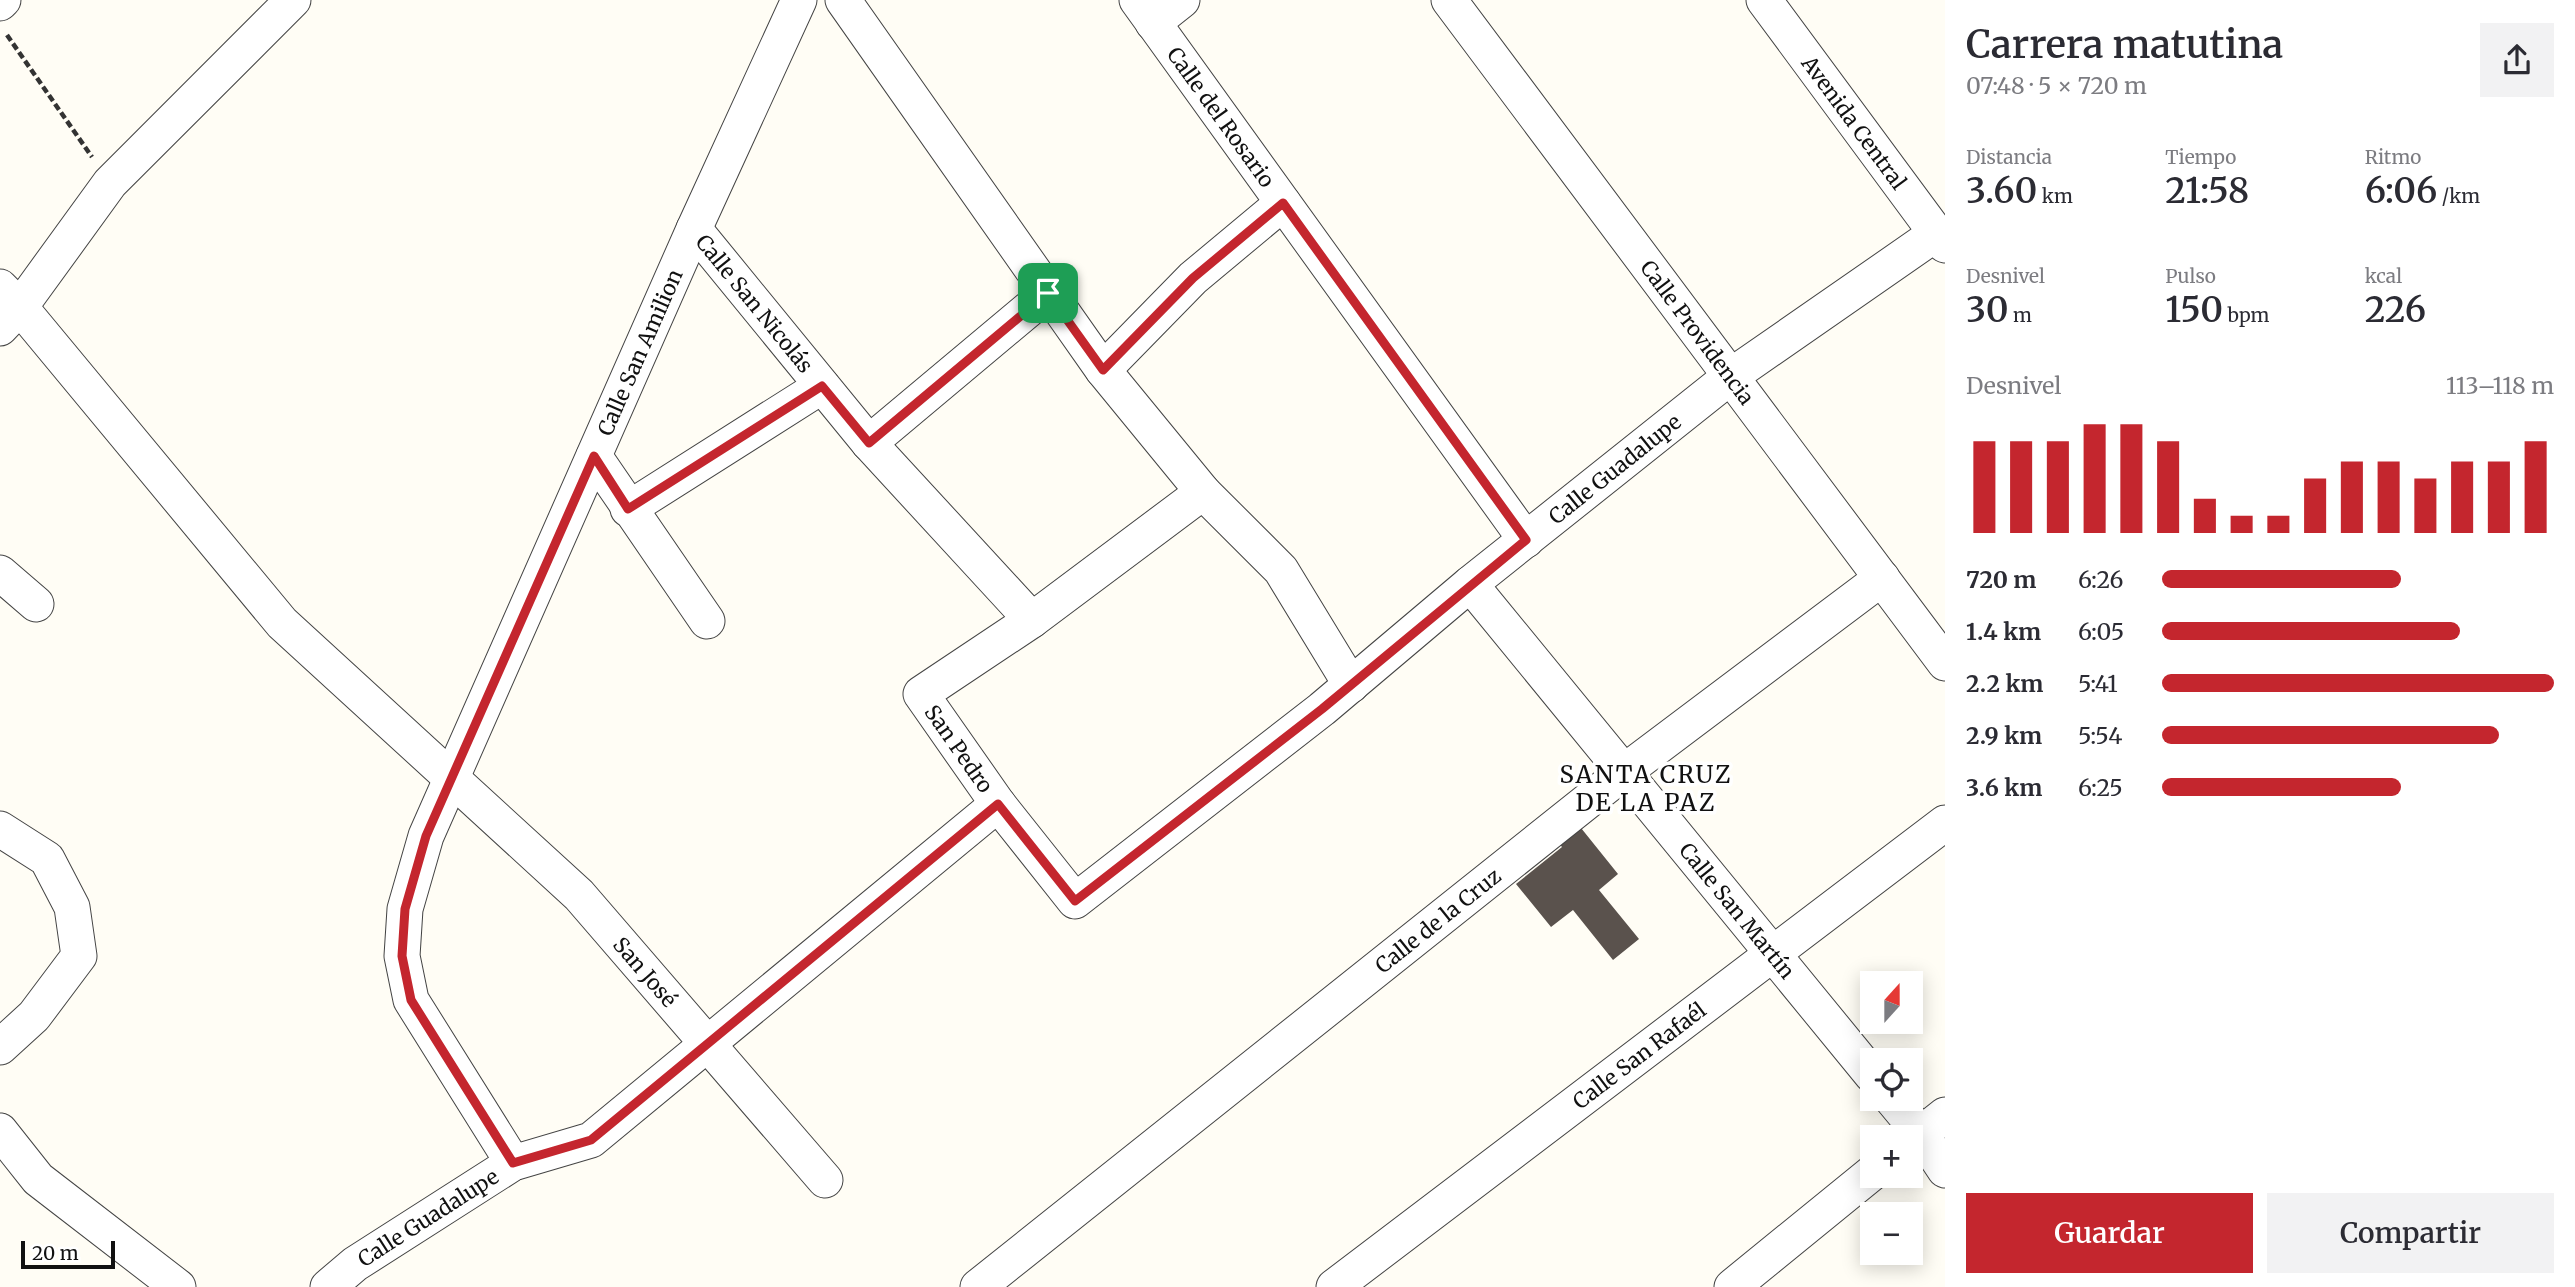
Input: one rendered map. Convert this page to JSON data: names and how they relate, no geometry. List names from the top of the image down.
{
  "streets": {
    "street": [
      "Calle del Rosario",
      "Avenida Central",
      "Calle San Nicolás",
      "Calle Providencia",
      "Calle San Amilion",
      "Calle Guadalupe",
      "San Pedro",
      "Calle San Martín",
      "Calle de la Cruz",
      "San José",
      "Calle San Rafaél"
    ]
  },
  "crossings": [
    ["Calle del Rosario", "Calle Guadalupe"],
    ["Avenida Central", "Calle Guadalupe"],
    ["Calle San Nicolás", "Calle San Amilion"],
    ["Calle San Nicolás", "San Pedro"],
    ["Calle Providencia", "Calle Guadalupe"],
    ["Calle Providencia", "Calle de la Cruz"],
    ["Calle San Amilion", "Calle Guadalupe"],
    ["Calle San Amilion", "San José"],
    ["Calle Guadalupe", "San Pedro"],
    ["Calle Guadalupe", "Calle San Martín"],
    ["Calle Guadalupe", "San José"],
    ["Calle San Martín", "Calle de la Cruz"],
    ["Calle San Martín", "Calle San Rafaél"]
  ],
  "districts": ["SANTA CRUZ DE LA PAZ"],
  "scale_bar": "20 m",
  "north": "top",
  "page": {
    "heading": ["Carrera matutina", "07:48 · 5 × 720 m"],
    "stats": [
      ["Distancia", "3.60 km"],
      ["Tiempo", "21:58"],
      ["Ritmo", "6:06 /km"],
      ["Desnivel", "30 m"],
      ["Pulso", "150 bpm"],
      ["kcal", "226"]
    ],
    "chart": ["Desnivel", "113–118 m"],
    "list": [
      {
        "name": "720 m",
        "note": "6:26"
      },
      {
        "name": "1.4 km",
        "note": "6:05"
      },
      {
        "name": "2.2 km",
        "note": "5:41"
      },
      {
        "name": "2.9 km",
        "note": "5:54"
      },
      {
        "name": "3.6 km",
        "note": "6:25"
      }
    ],
    "map_buttons": ["+", "−"],
    "buttons": ["Guardar", "Compartir"],
    "scale": "20 m"
  }
}
